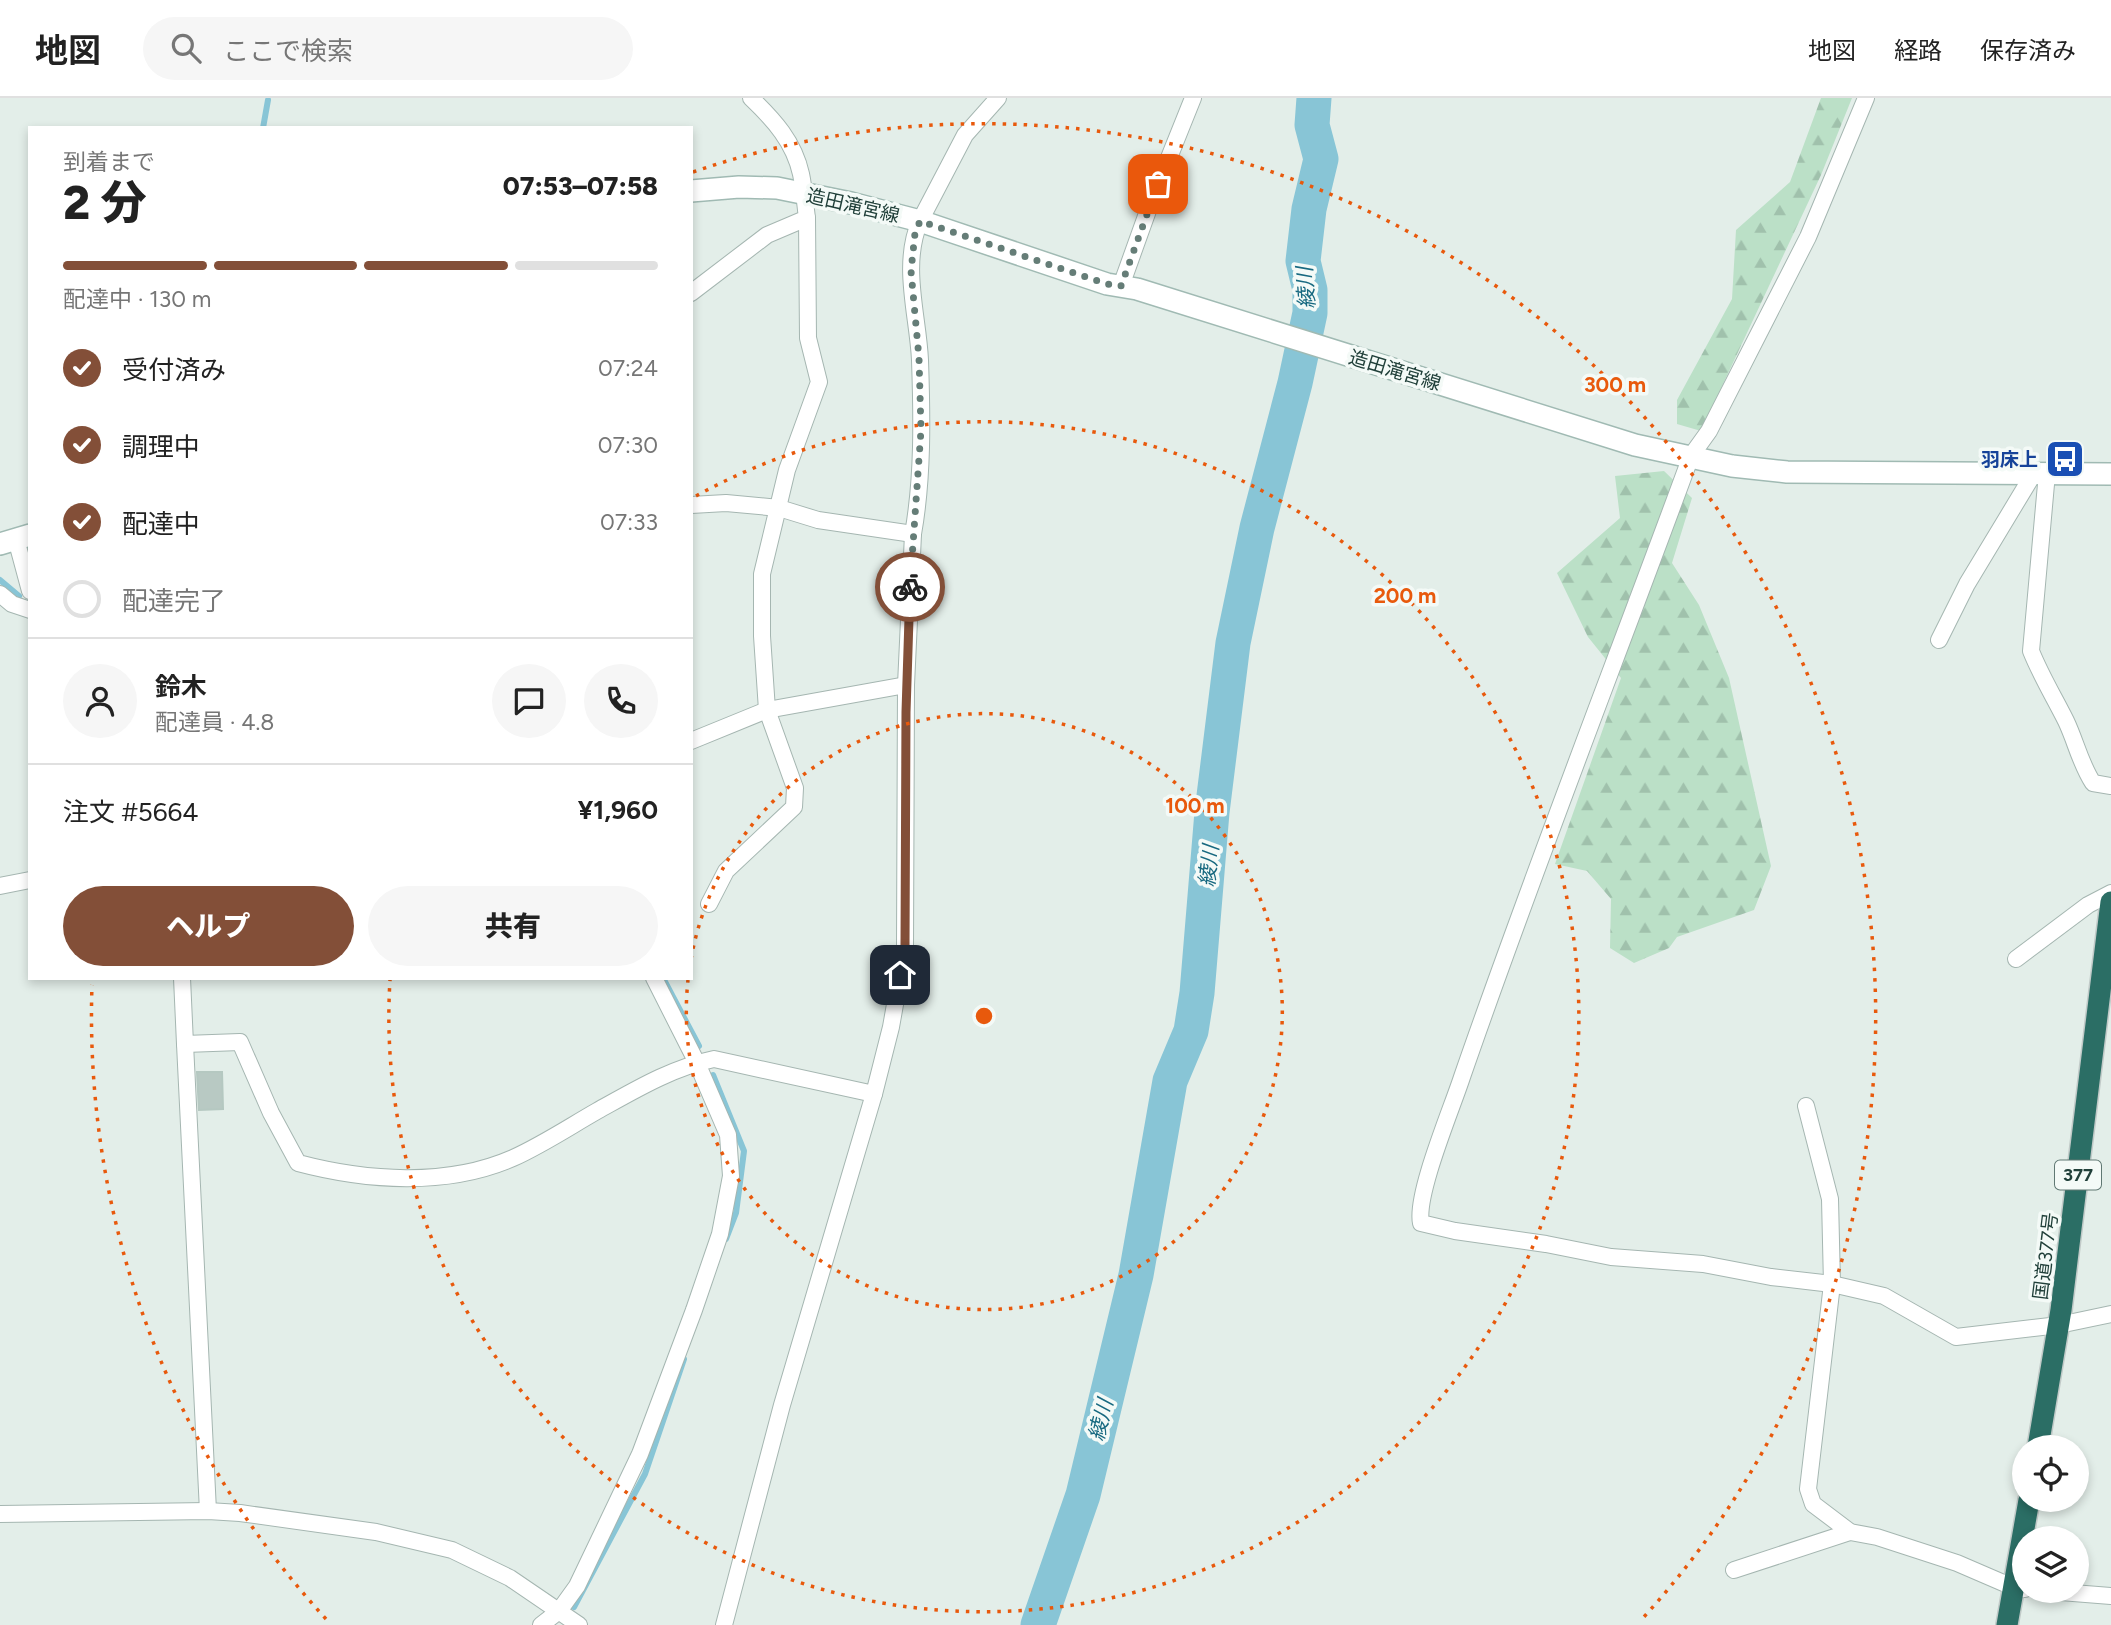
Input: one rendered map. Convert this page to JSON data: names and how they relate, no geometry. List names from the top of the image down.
{
  "streets": {
    "highway": ["377", "国道377号"],
    "main road": ["造田滝宮線"]
  },
  "water": ["綾川"],
  "places": {
    "bus stop": ["羽床上"]
  },
  "page": {
    "header": "地図",
    "search": "ここで検索",
    "nav": ["地図", "経路", "保存済み"],
    "heading": ["2 分", "到着まで", "07:53–07:58"],
    "panel": [
      "鈴木",
      "配達員 · 4.8",
      "注文 #5664",
      "¥1,960"
    ],
    "bar": "配達中 · 130 m",
    "list": [
      ["受付済み", "07:24"],
      ["調理中", "07:30"],
      ["配達中", "07:33"],
      "配達完了"
    ],
    "buttons": ["ヘルプ", "共有"]
  },
  "rings": ["300 m", "200 m", "100 m"]
}
